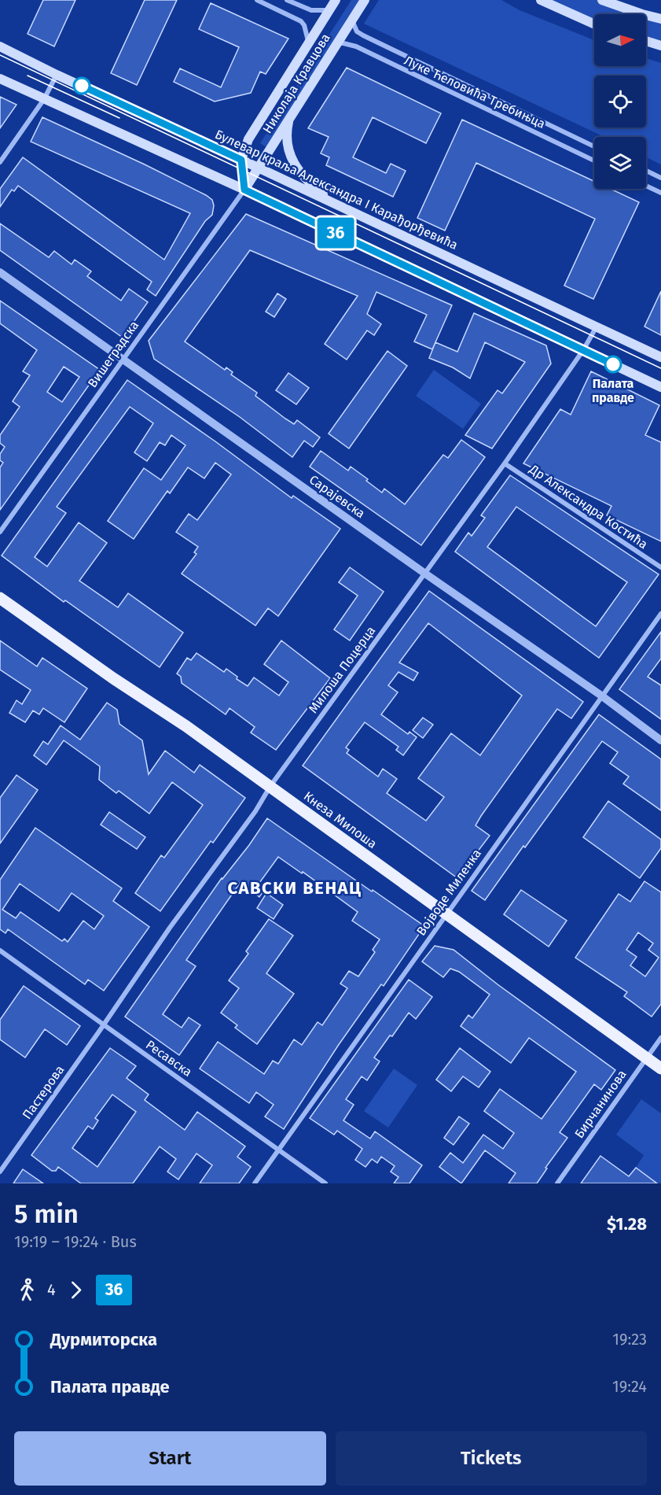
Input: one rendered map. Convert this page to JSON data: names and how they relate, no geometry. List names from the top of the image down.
{
  "streets": {
    "main road": ["Николаја Кравцова", "Булевар краља Александра I Карађорђевића", "Кнеза Милоша"],
    "street": [
      "Луке Ћеловића Требињца",
      "Вишеградска",
      "Сарајевска",
      "Др Александра Костића",
      "Милоша Поцерца",
      "Војводе Миленка",
      "Ресавска",
      "Пастерова",
      "Бирчанинова"
    ]
  },
  "crossings": [
    ["Николаја Кравцова", "Луке Ћеловића Требињца"],
    ["Николаја Кравцова", "Булевар краља Александра I Карађорђевића"],
    ["Николаја Кравцова", "Вишеградска"],
    ["Булевар краља Александра I Карађорђевића", "Милоша Поцерца"],
    ["Вишеградска", "Сарајевска"],
    ["Сарајевска", "Милоша Поцерца"],
    ["Сарајевска", "Војводе Миленка"],
    ["Др Александра Костића", "Милоша Поцерца"],
    ["Милоша Поцерца", "Кнеза Милоша"],
    ["Милоша Поцерца", "Ресавска"],
    ["Милоша Поцерца", "Пастерова"],
    ["Кнеза Милоша", "Војводе Миленка"],
    ["Кнеза Милоша", "Бирчанинова"],
    ["Војводе Миленка", "Ресавска"],
    ["Ресавска", "Пастерова"]
  ],
  "districts": ["САВСКИ ВЕНАЦ"],
  "places": ["Палата правде"],
  "lines": ["bus line 36"],
  "north": "right",
  "page": {
    "on_map": "36",
    "heading": ["5 min", "19:19 – 19:24 · Bus", "$1.28"],
    "legs": ["4", "36"],
    "list": [
      {
        "name": "Дурмиторска",
        "value": "19:23"
      },
      {
        "name": "Палата правде",
        "value": "19:24"
      }
    ],
    "buttons": ["Start", "Tickets"]
  }
}
